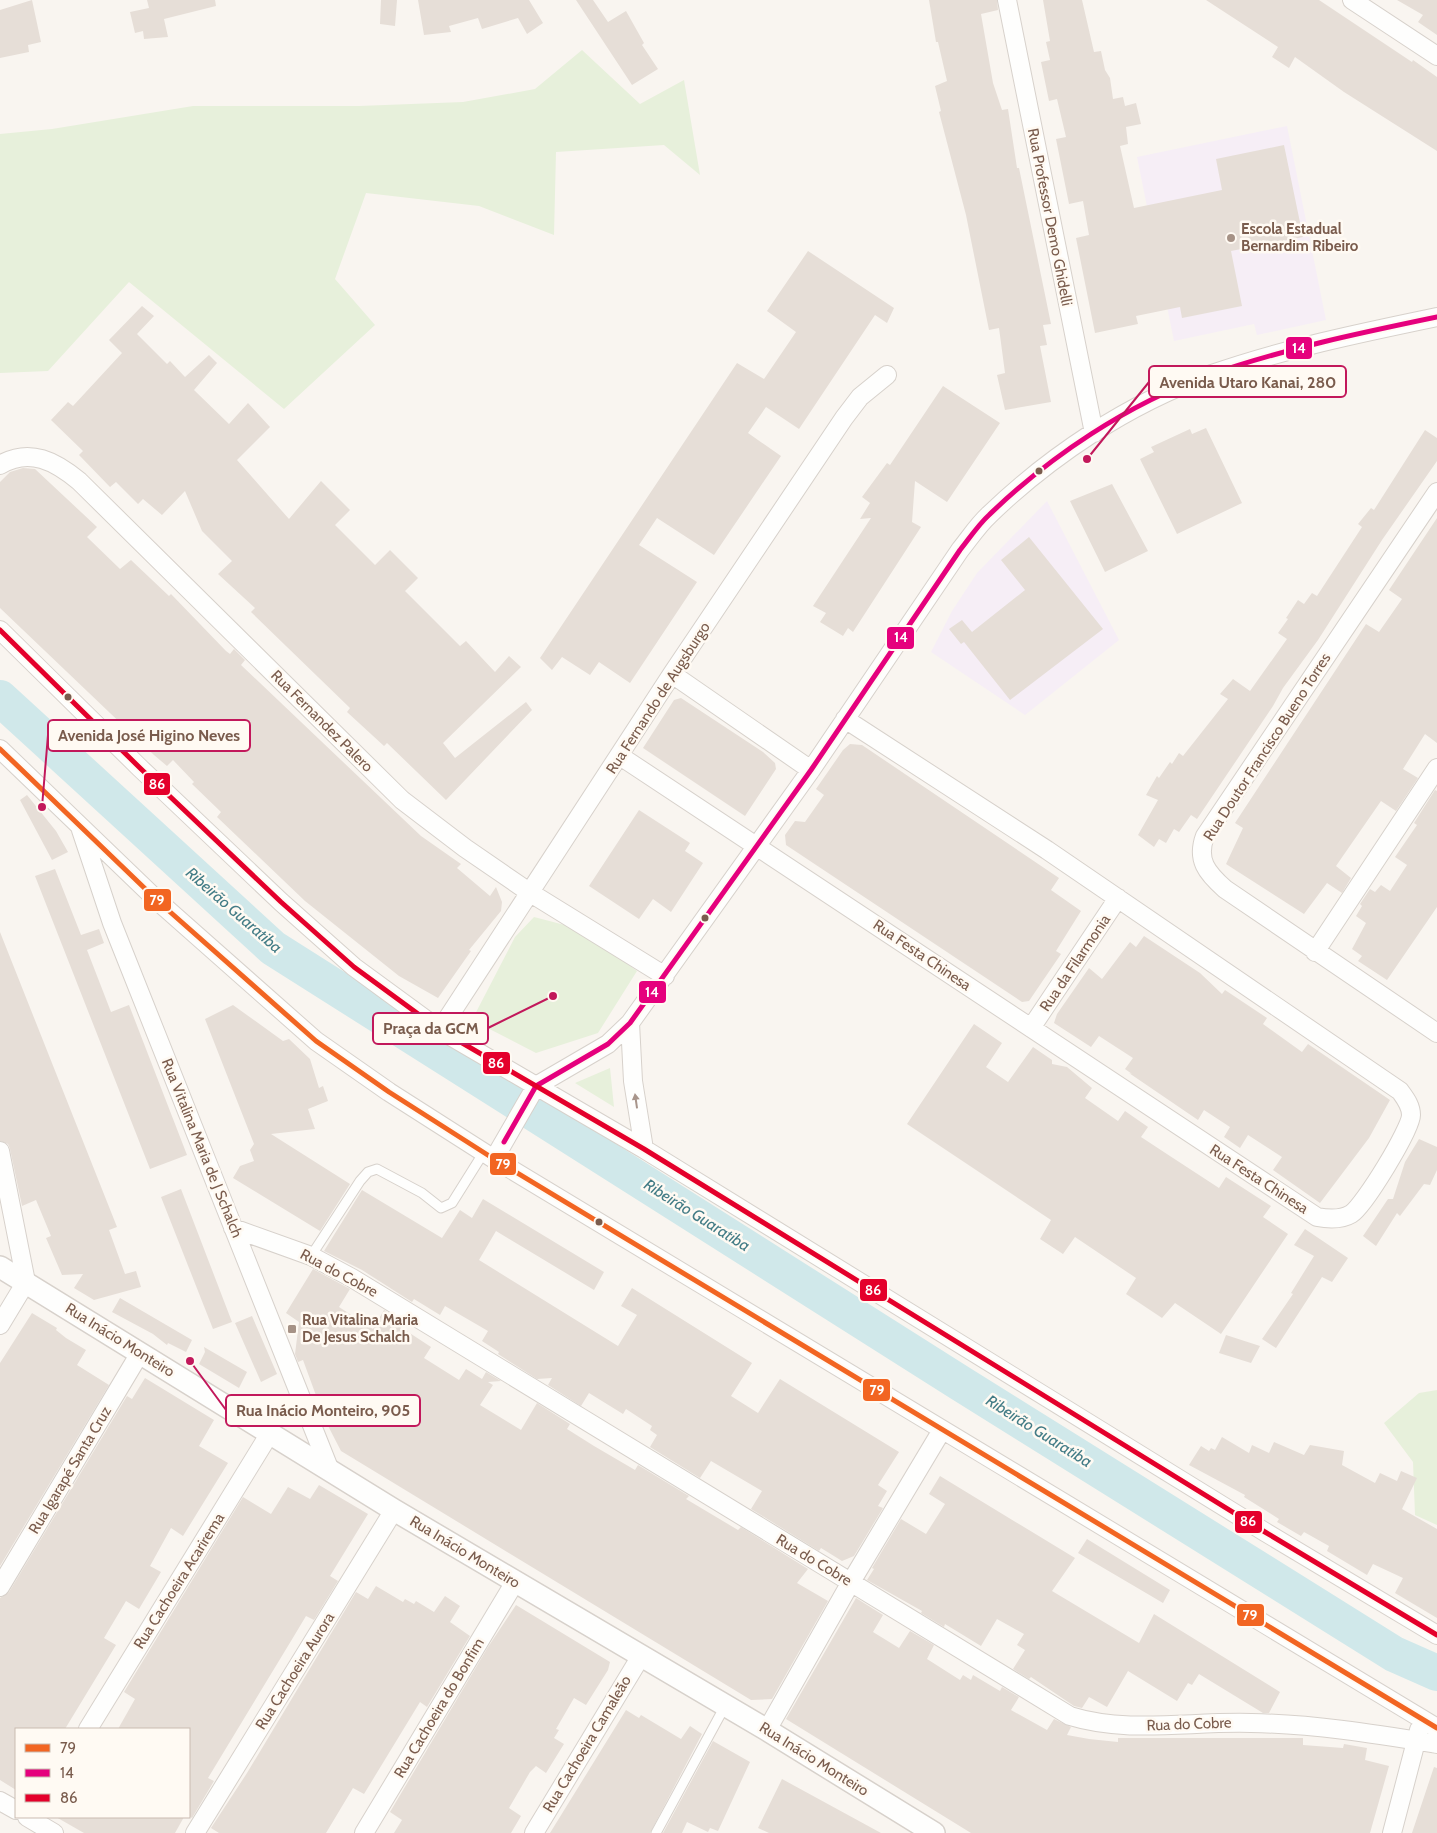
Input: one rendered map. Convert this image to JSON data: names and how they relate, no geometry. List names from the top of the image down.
{
  "streets": {
    "street": [
      "Rua Professor Demo Ghidelli",
      "Rua Fernando de Augsburgo",
      "Rua Fernandez Palero",
      "Rua Doutor Francisco Bueno Torres",
      "Rua Festa Chinesa",
      "Rua da Filarmonia",
      "Rua Vitalina Maria de J Schalch",
      "Rua do Cobre",
      "Rua Inácio Monteiro",
      "Rua Igarapé Santa Cruz",
      "Rua Cachoeira Acarirema",
      "Rua Cachoeira Aurora",
      "Rua Cachoeira do Bonfim",
      "Rua Cachoeira Camaleão"
    ]
  },
  "crossings": [
    ["Rua Fernando de Augsburgo", "Rua Fernandez Palero"],
    ["Rua Fernando de Augsburgo", "Rua Festa Chinesa"],
    ["Rua Festa Chinesa", "Rua da Filarmonia"],
    ["Rua Vitalina Maria de J Schalch", "Rua do Cobre"],
    ["Rua Vitalina Maria de J Schalch", "Rua Inácio Monteiro"],
    ["Rua Inácio Monteiro", "Rua Igarapé Santa Cruz"],
    ["Rua Inácio Monteiro", "Rua Cachoeira Acarirema"],
    ["Rua Inácio Monteiro", "Rua Cachoeira Aurora"],
    ["Rua Inácio Monteiro", "Rua Cachoeira do Bonfim"],
    ["Rua Inácio Monteiro", "Rua Cachoeira Camaleão"]
  ],
  "water": ["Ribeirão Guaratiba"],
  "places": {
    "other": [
      "Escola Estadual Bernardim Ribeiro",
      "Avenida Utaro Kanai, 280",
      "Avenida José Higino Neves",
      "Praça da GCM",
      "Rua Inácio Monteiro, 905"
    ],
    "transit": ["Rua Vitalina Maria De Jesus Schalch"]
  },
  "lines": ["transit line 14", "transit line 86", "transit line 79"],
  "legend": ["79", "14", "86"]
}
